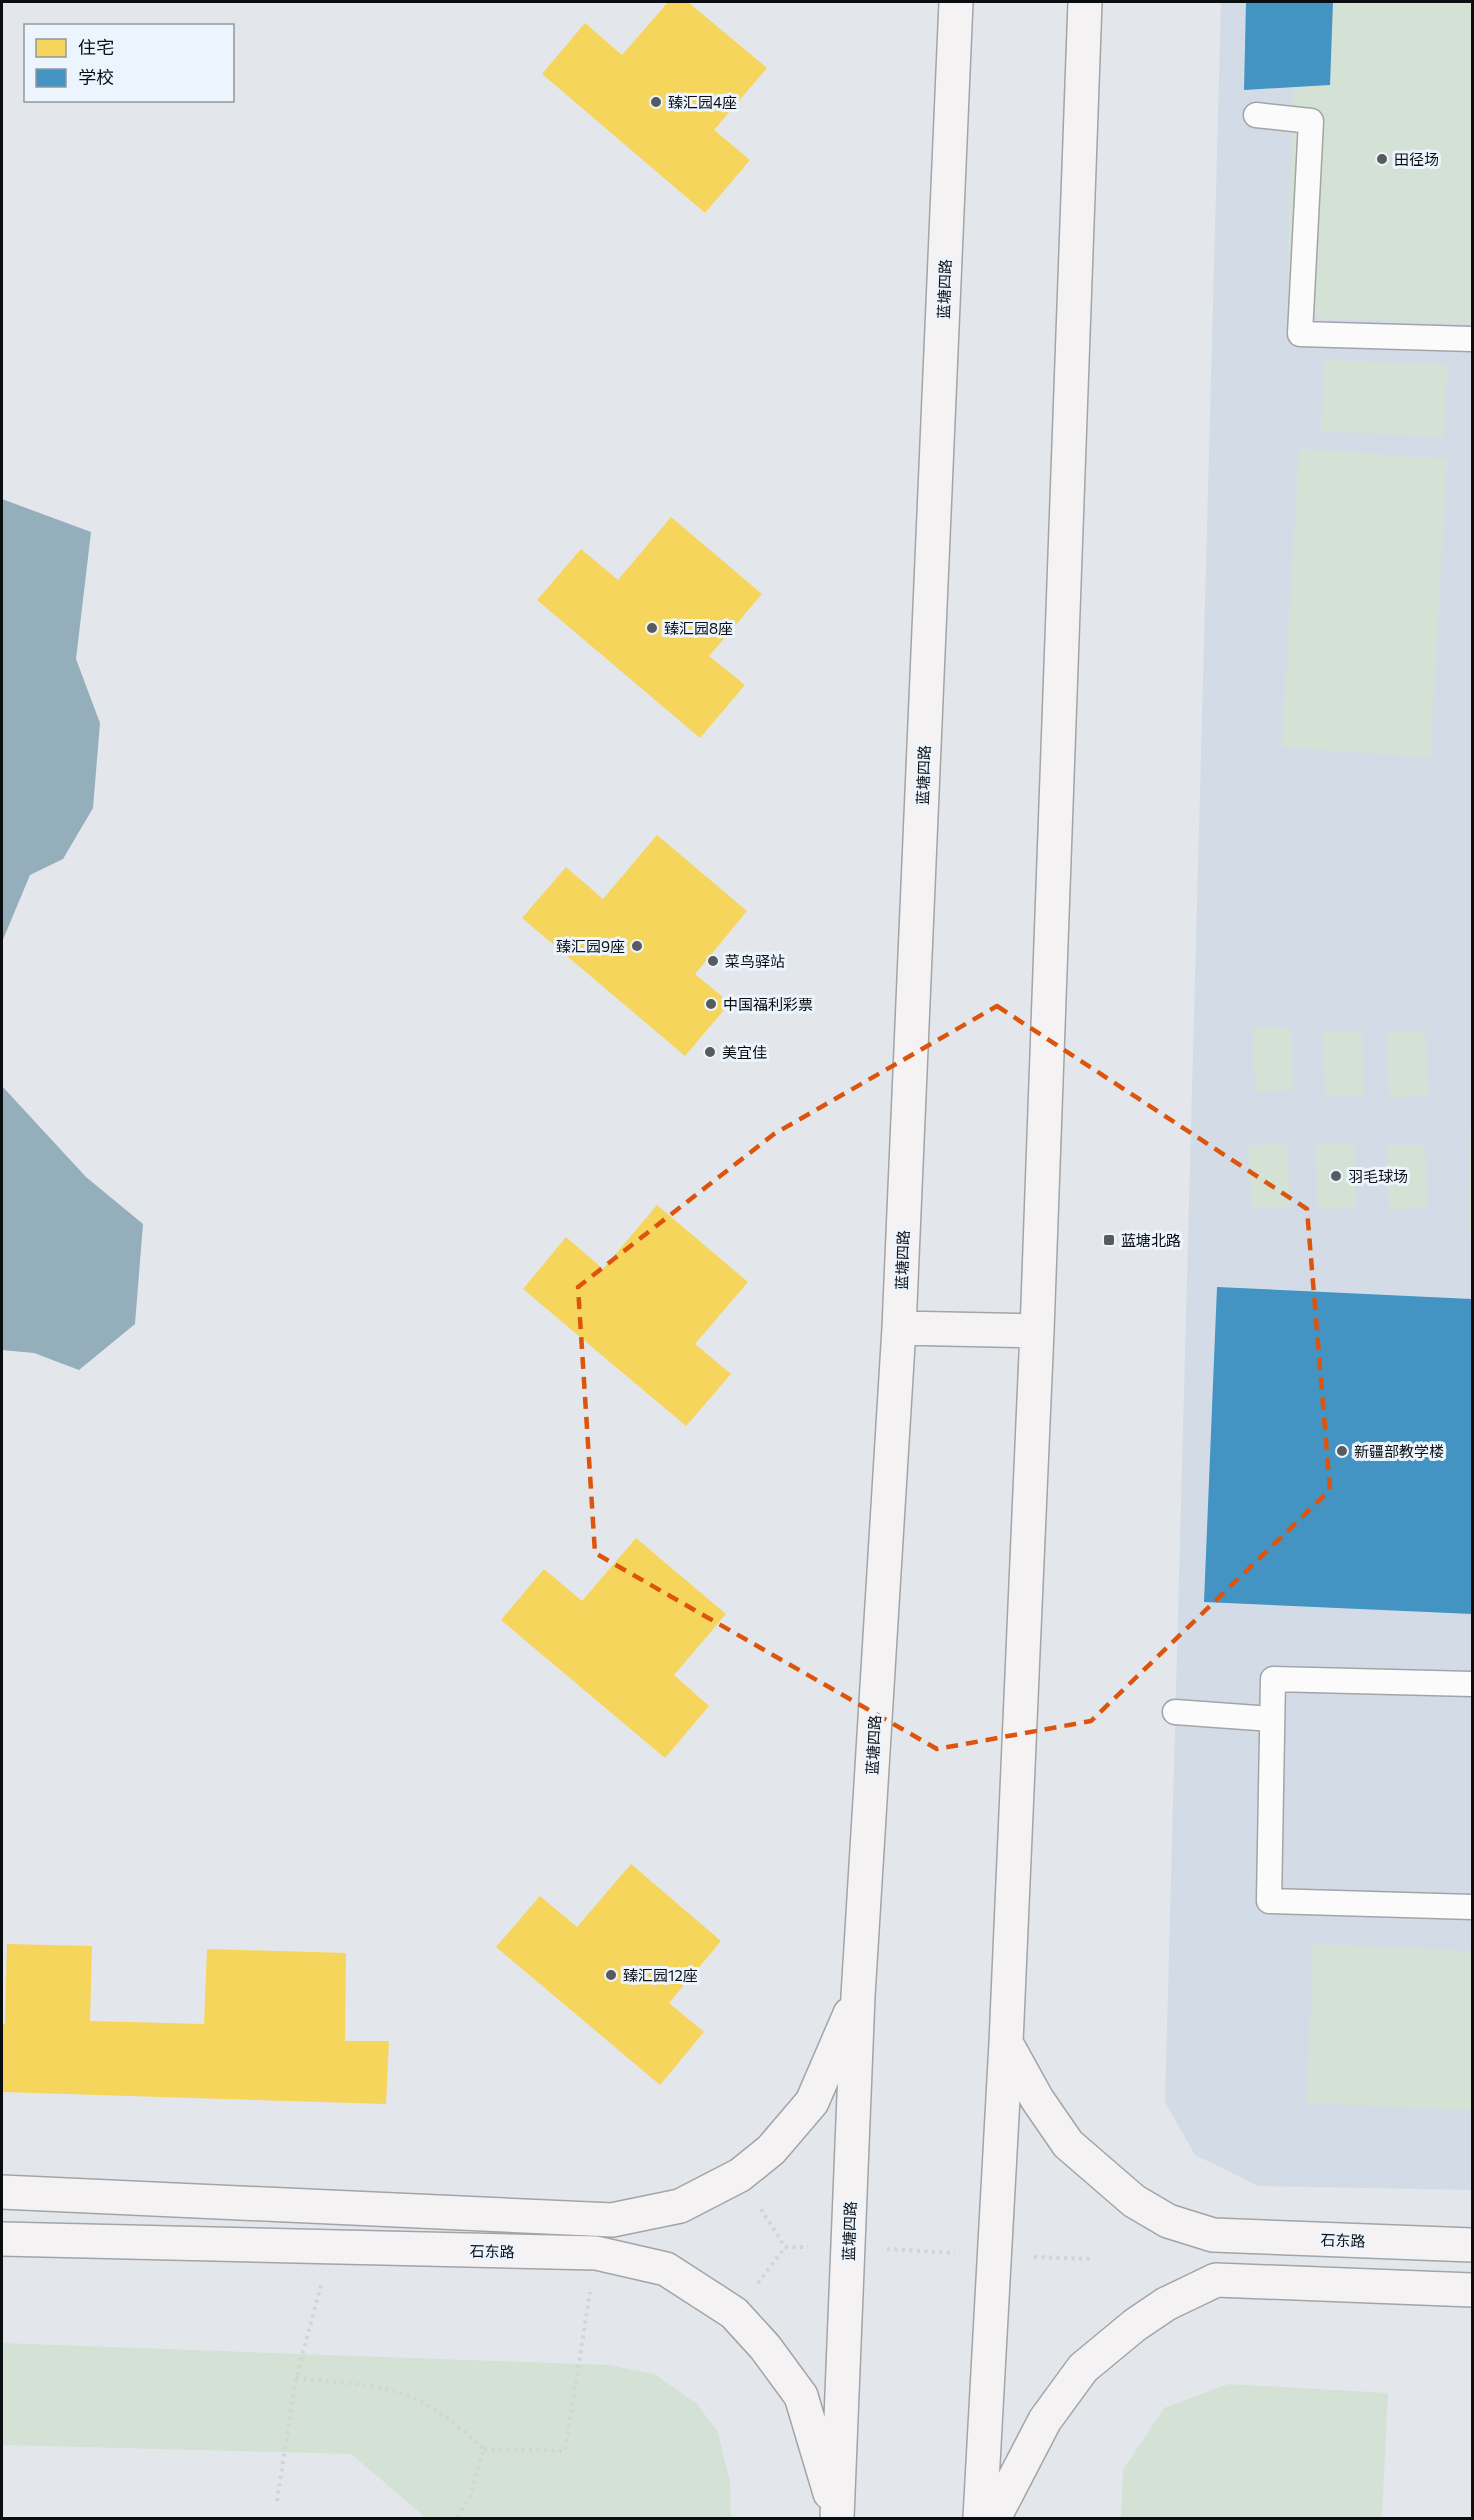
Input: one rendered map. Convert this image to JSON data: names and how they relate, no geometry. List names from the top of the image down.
{
  "streets": {
    "main road": ["蓝塘四路", "石东路"]
  },
  "crossings": [
    ["蓝塘四路", "石东路"]
  ],
  "places": {
    "other": [
      "臻汇园4座",
      "田径场",
      "臻汇园8座",
      "臻汇园9座",
      "菜鸟驿站",
      "中国福利彩票",
      "美宜佳",
      "羽毛球场",
      "新疆部教学楼",
      "臻汇园12座"
    ],
    "transit": ["蓝塘北路"]
  },
  "legend": ["住宅", "学校"]
}
